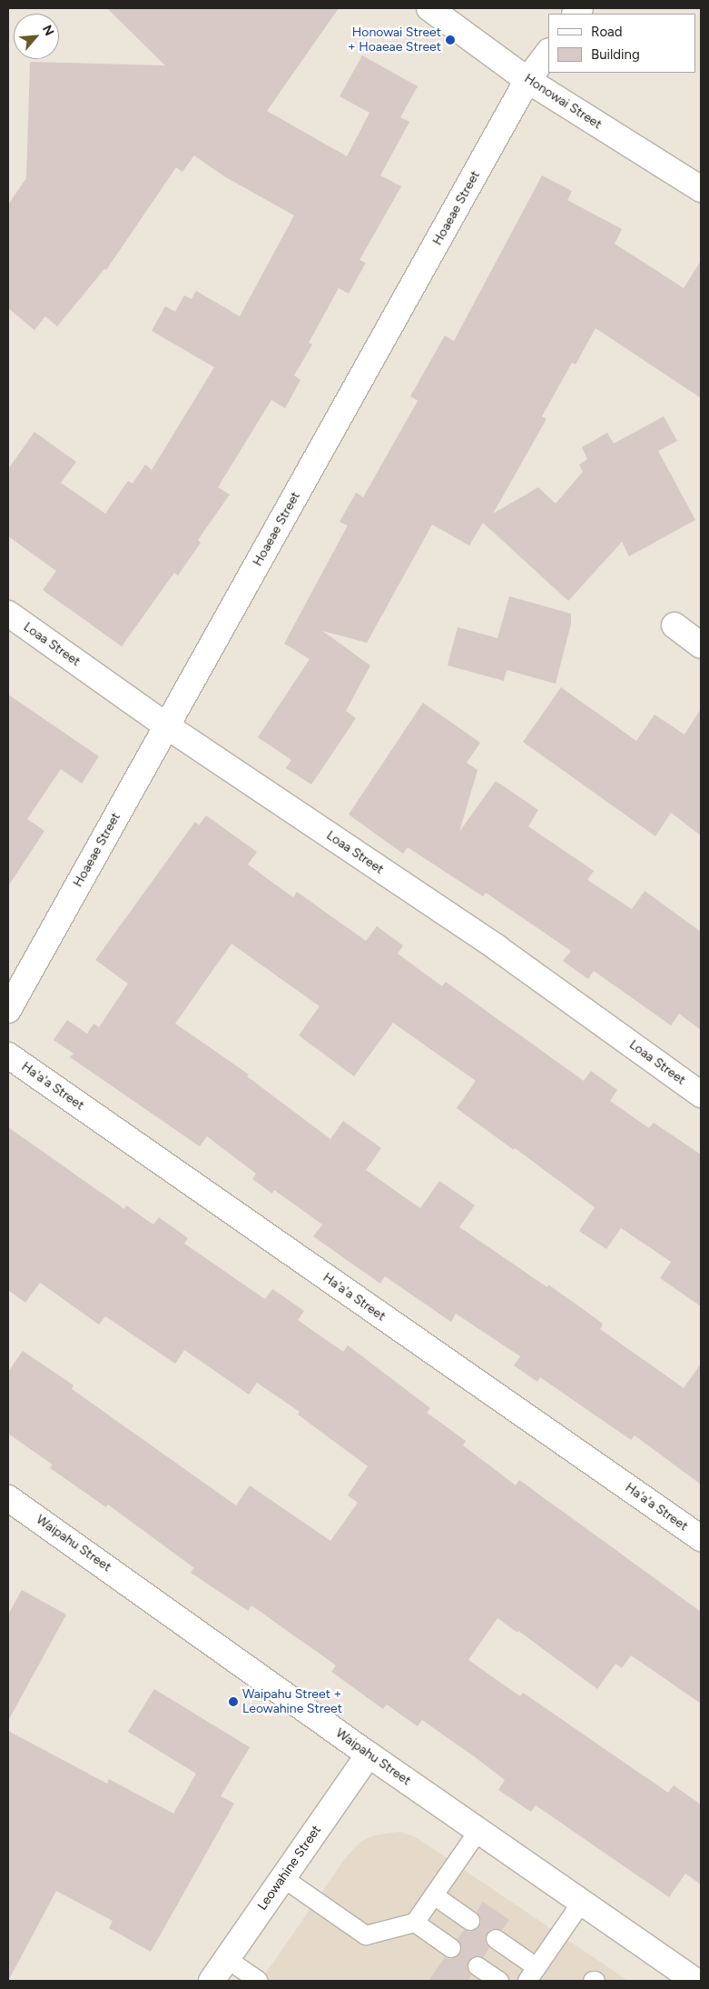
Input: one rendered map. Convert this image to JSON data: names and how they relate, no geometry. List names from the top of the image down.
{
  "streets": {
    "street": [
      "Honowai Street",
      "Hoaeae Street",
      "Loaa Street",
      "Ha'a'a Street",
      "Waipahu Street",
      "Leowahine Street"
    ]
  },
  "crossings": [
    ["Honowai Street", "Hoaeae Street"],
    ["Hoaeae Street", "Loaa Street"],
    ["Waipahu Street", "Leowahine Street"]
  ],
  "places": ["Honowai Street + Hoaeae Street", "Waipahu Street + Leowahine Street"],
  "legend": ["Road", "Building"],
  "north": "top right"
}
